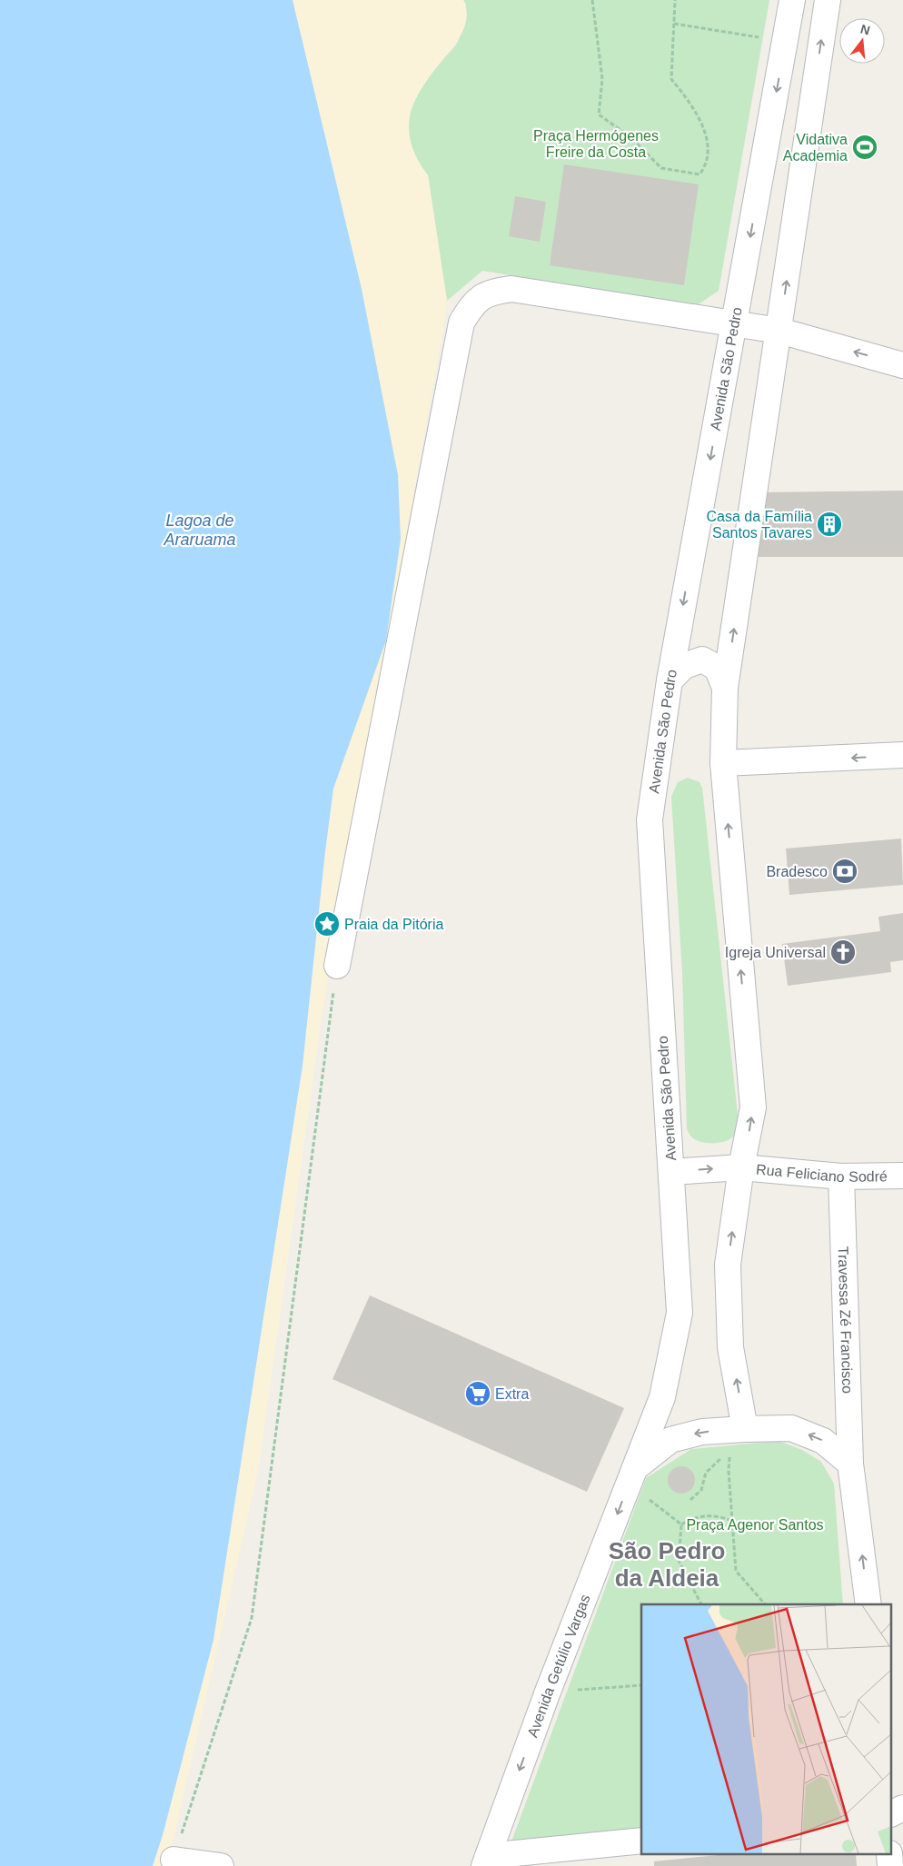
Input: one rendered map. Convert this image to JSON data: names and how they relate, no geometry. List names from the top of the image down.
{
  "streets": {
    "street": [
      "Avenida São Pedro",
      "Rua Feliciano Sodré",
      "Travessa Zé Francisco",
      "Avenida Getúlio Vargas"
    ]
  },
  "crossings": [
    ["Avenida São Pedro", "Rua Feliciano Sodré"],
    ["Avenida São Pedro", "Avenida Getúlio Vargas"],
    ["Rua Feliciano Sodré", "Travessa Zé Francisco"]
  ],
  "one_way": ["Avenida Getúlio Vargas"],
  "districts": ["São Pedro da Aldeia"],
  "water": ["Lagoa de Araruama"],
  "parks": ["Praça Hermógenes Freire da Costa", "Praça Agenor Santos"],
  "places": {
    "sports": ["Vidativa Academia"],
    "building": ["Casa da Família Santos Tavares"],
    "bank": ["Bradesco"],
    "place": ["Praia da Pitória"],
    "church": ["Igreja Universal"],
    "supermarket": ["Extra"]
  },
  "north": "top"
}
